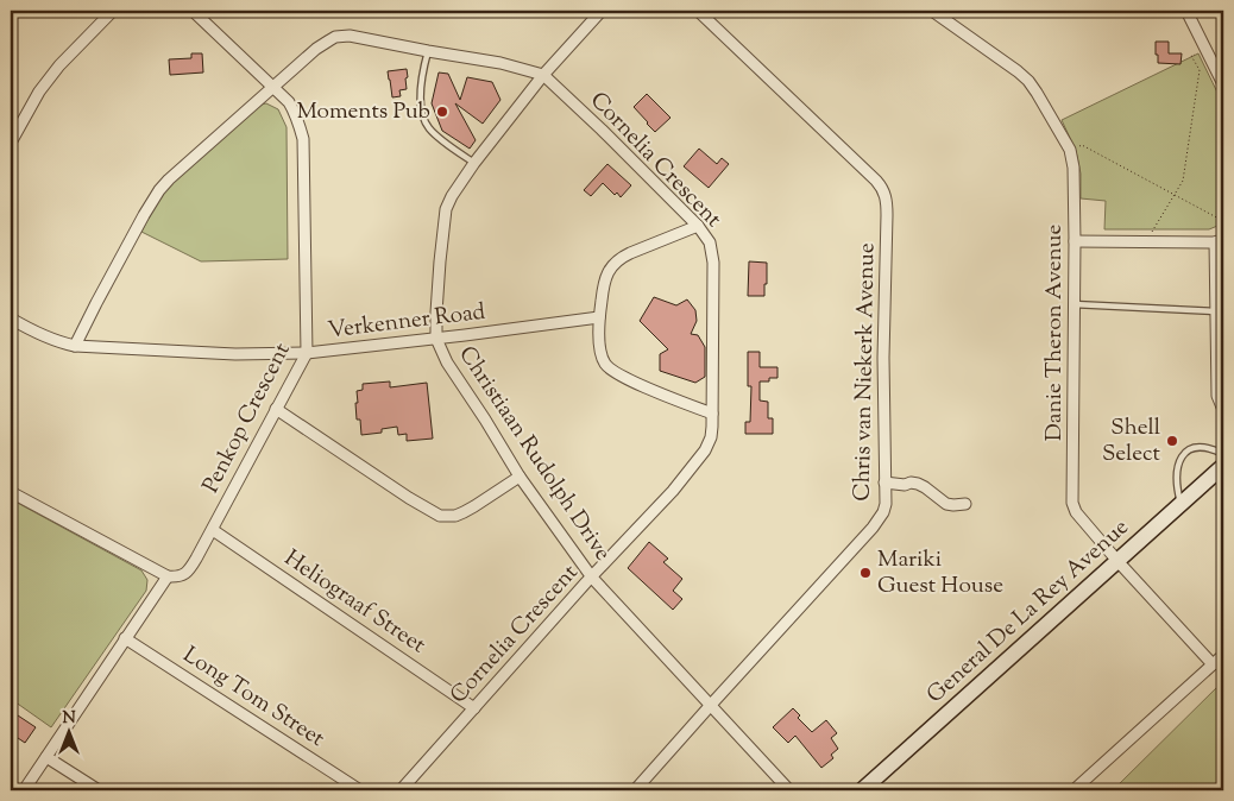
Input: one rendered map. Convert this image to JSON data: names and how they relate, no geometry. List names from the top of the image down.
{
  "streets": {
    "street": [
      "Cornelia Crescent",
      "Verkenner Road",
      "Danie Theron Avenue",
      "Chris van Niekerk Avenue",
      "Penkop Crescent",
      "Christiaan Rudolph Drive",
      "Heliograaf Street",
      "General De La Rey Avenue",
      "Long Tom Street"
    ]
  },
  "crossings": [
    ["Cornelia Crescent", "Verkenner Road"],
    ["Cornelia Crescent", "Penkop Crescent"],
    ["Cornelia Crescent", "Christiaan Rudolph Drive"],
    ["Cornelia Crescent", "Heliograaf Street"],
    ["Verkenner Road", "Penkop Crescent"],
    ["Verkenner Road", "Christiaan Rudolph Drive"],
    ["Danie Theron Avenue", "General De La Rey Avenue"],
    ["Chris van Niekerk Avenue", "Christiaan Rudolph Drive"],
    ["Penkop Crescent", "Heliograaf Street"]
  ],
  "places": ["Moments Pub", "Shell Select", "Mariki Guest House"],
  "north": "top"
}
